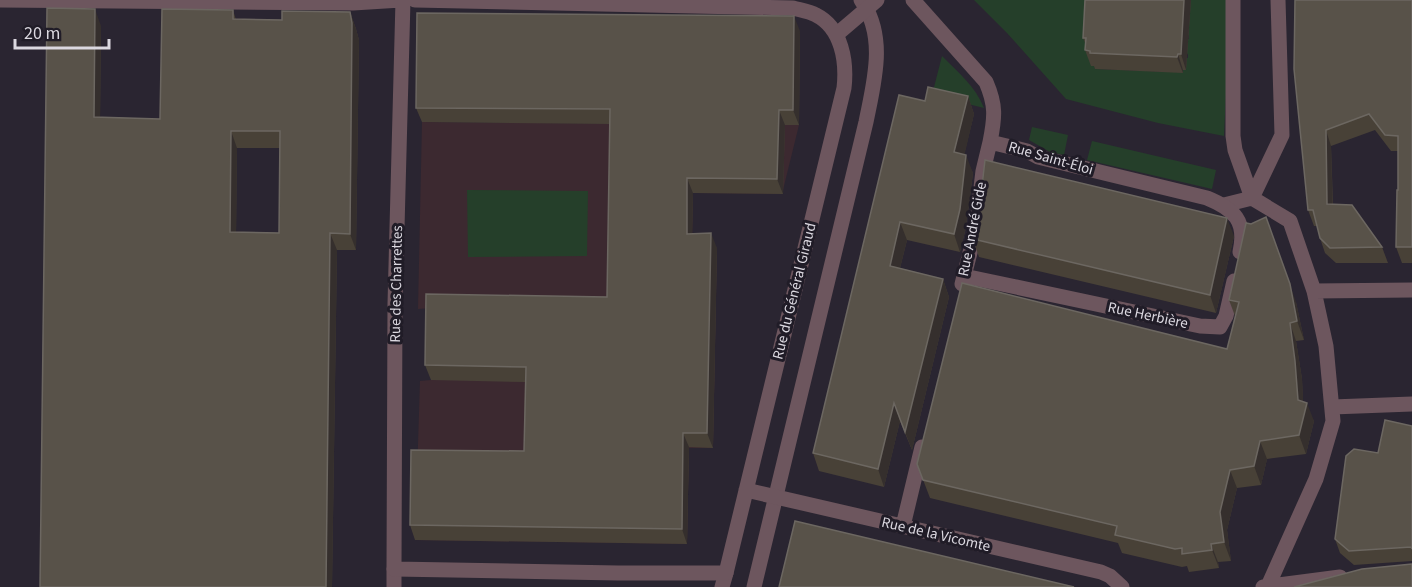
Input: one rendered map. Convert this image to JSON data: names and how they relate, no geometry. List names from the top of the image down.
{
  "streets": {
    "street": [
      "Rue Saint-Éloi",
      "Rue André Gide",
      "Rue des Charrettes",
      "Rue du Général Giraud",
      "Rue Herbière",
      "Rue de la Vicomte"
    ]
  },
  "crossings": [
    ["Rue Saint-Éloi", "Rue André Gide"],
    ["Rue Saint-Éloi", "Rue Herbière"],
    ["Rue André Gide", "Rue Herbière"],
    ["Rue du Général Giraud", "Rue de la Vicomte"]
  ],
  "scale_bar": "20 m"
}
